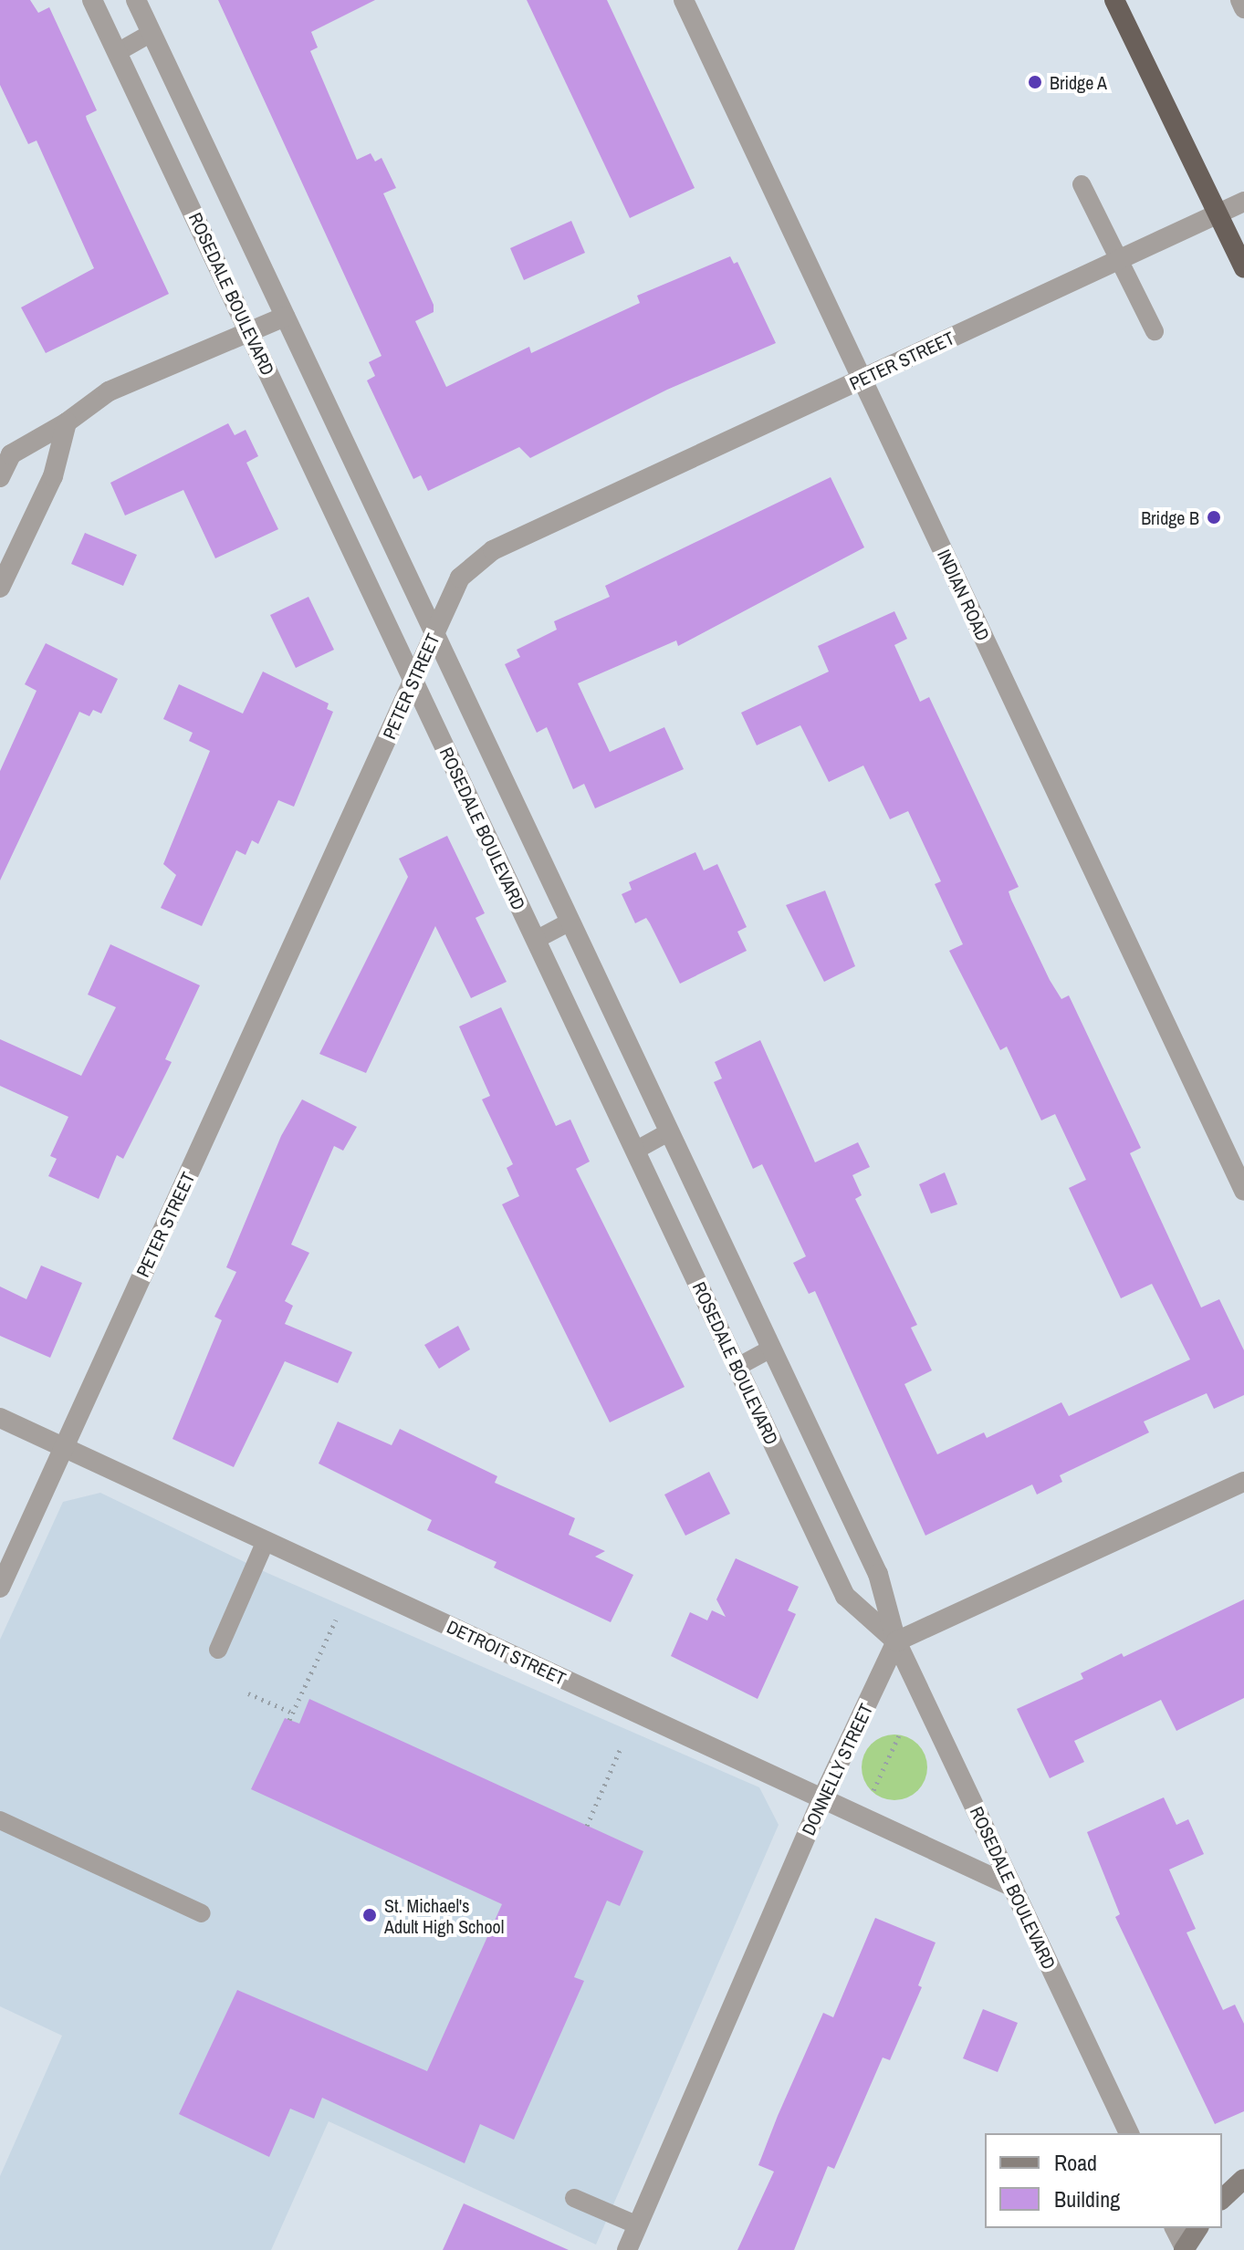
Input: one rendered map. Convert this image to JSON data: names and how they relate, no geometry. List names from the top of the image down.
{
  "streets": {
    "street": [
      "ROSEDALE BOULEVARD",
      "PETER STREET",
      "INDIAN ROAD",
      "DETROIT STREET",
      "DONNELLY STREET"
    ]
  },
  "crossings": [
    ["ROSEDALE BOULEVARD", "PETER STREET"],
    ["ROSEDALE BOULEVARD", "DETROIT STREET"],
    ["ROSEDALE BOULEVARD", "DONNELLY STREET"],
    ["PETER STREET", "INDIAN ROAD"],
    ["PETER STREET", "DETROIT STREET"],
    ["DETROIT STREET", "DONNELLY STREET"]
  ],
  "places": ["Bridge A", "Bridge B", "St. Michael's Adult High School"],
  "legend": ["Road", "Building"]
}
